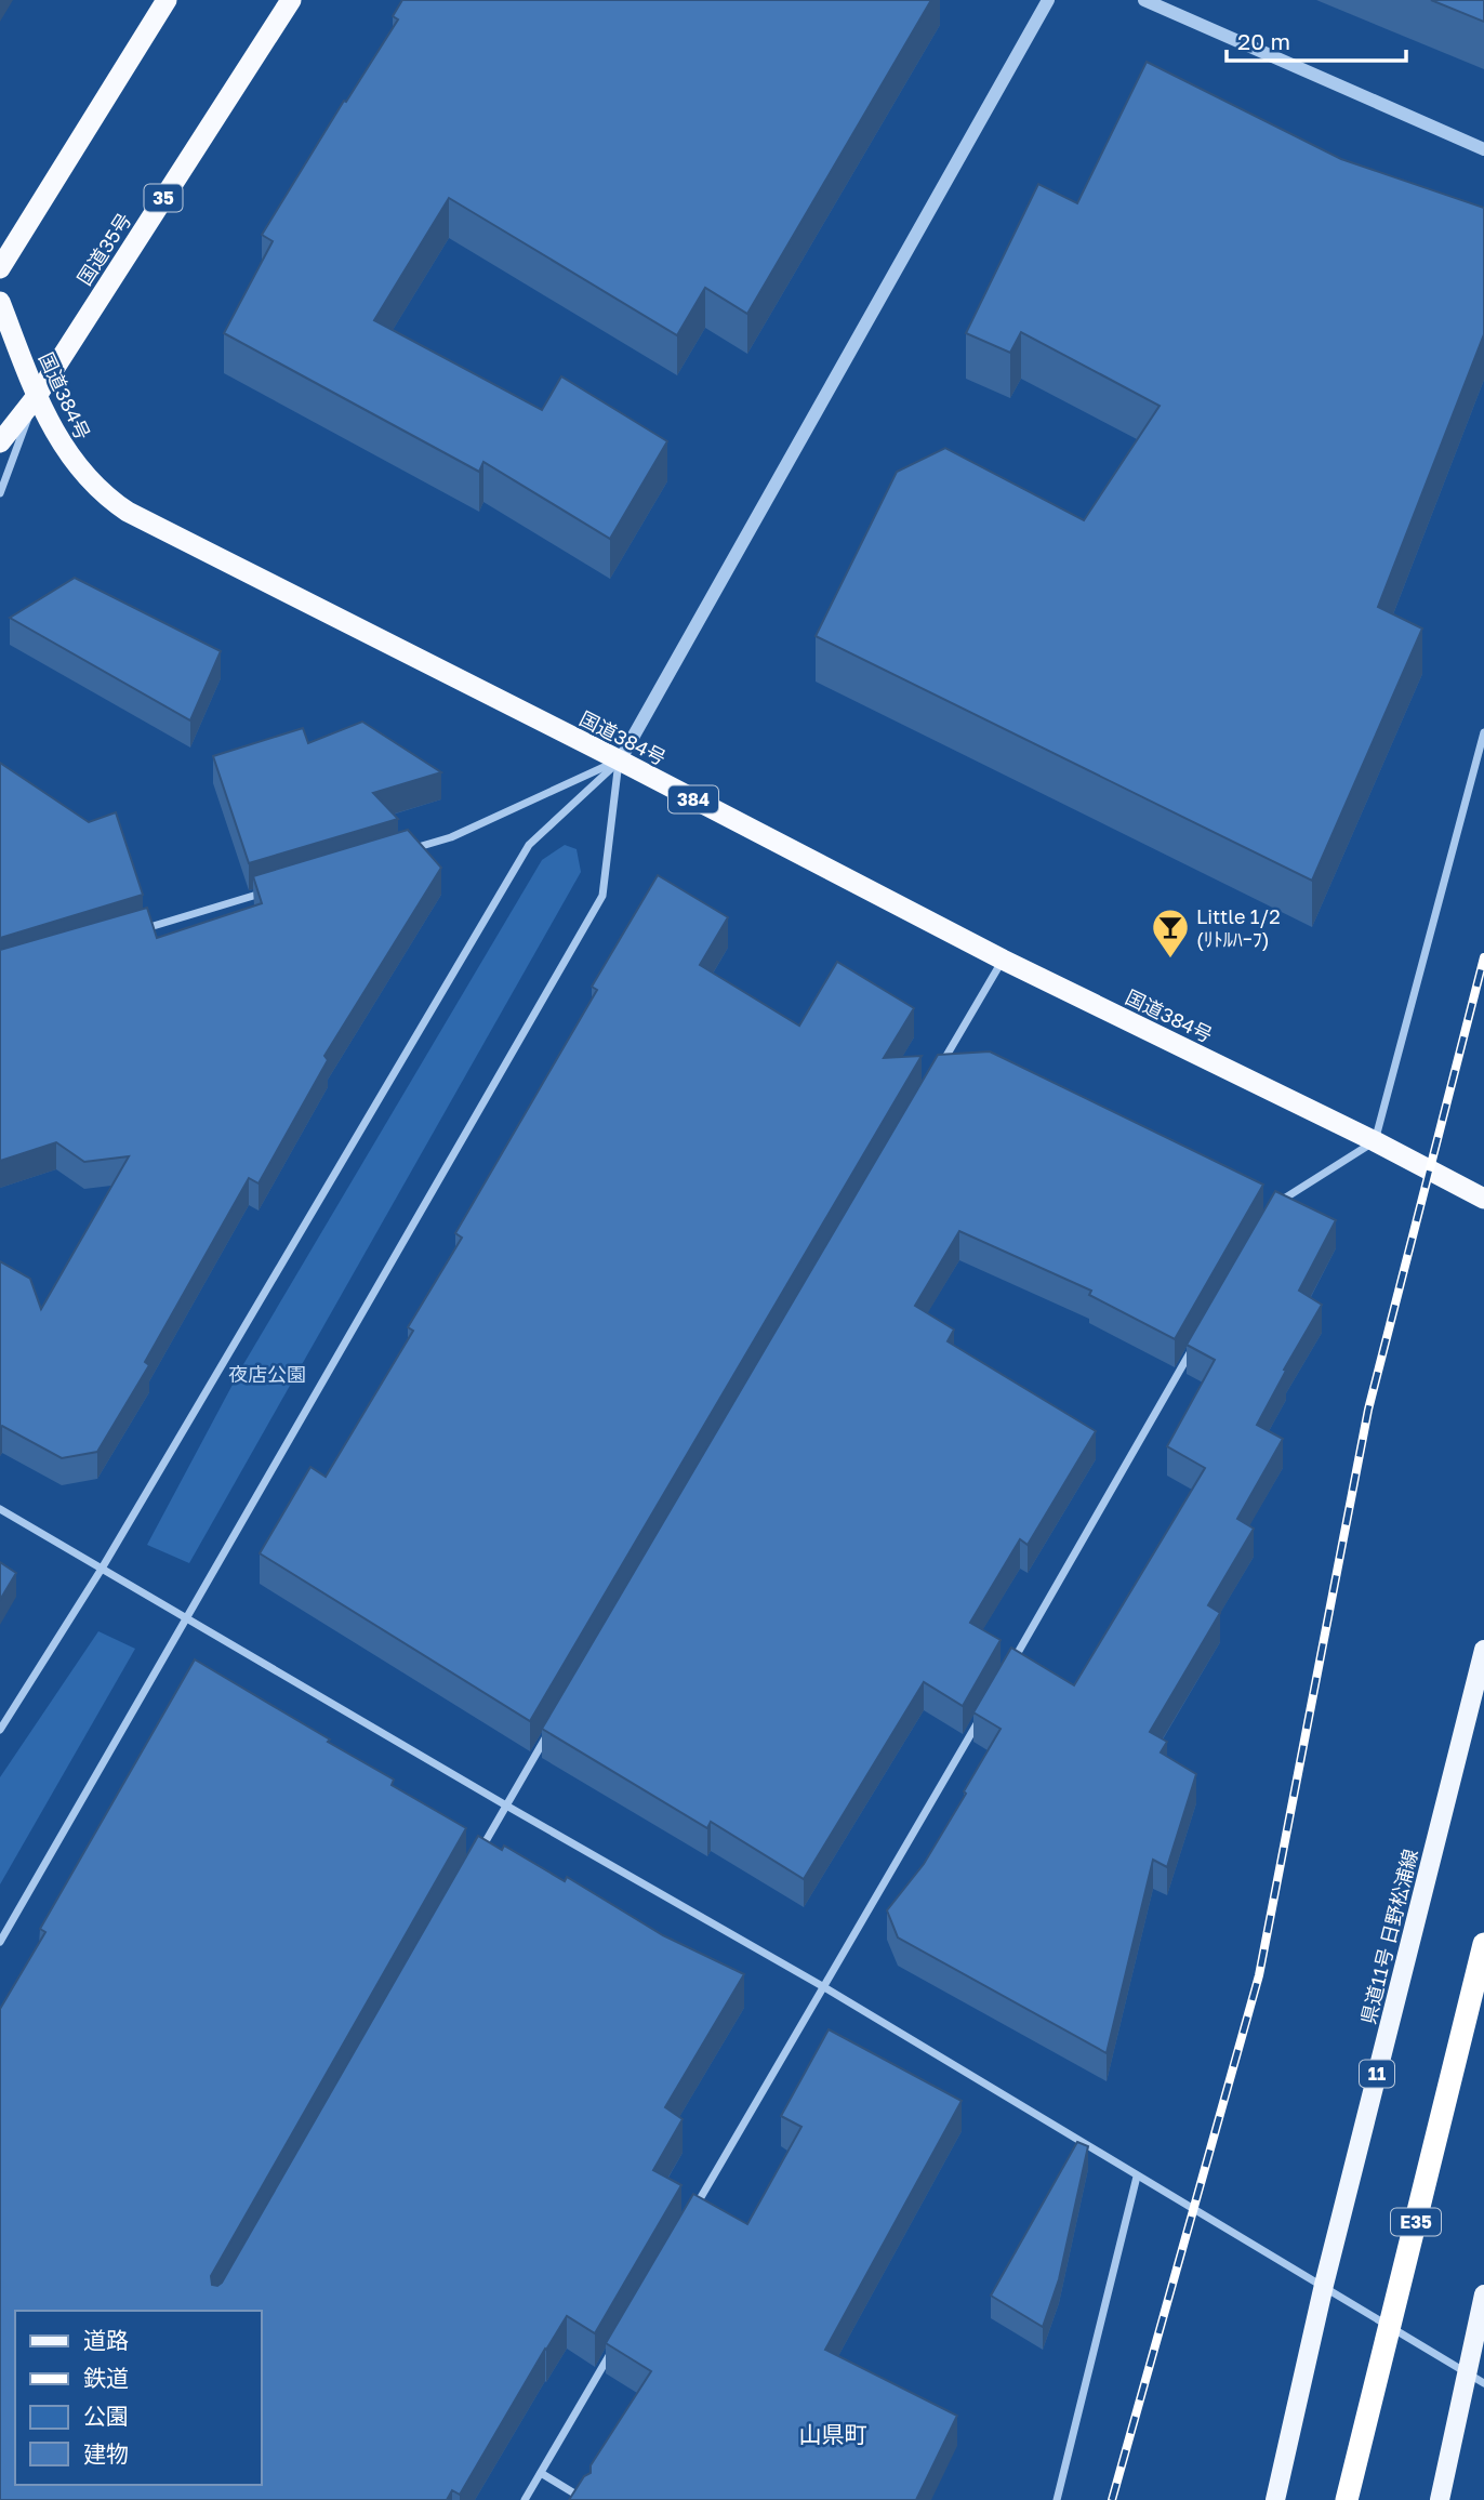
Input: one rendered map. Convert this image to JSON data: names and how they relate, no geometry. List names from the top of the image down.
{
  "streets": {
    "highway": [
      "35",
      "国道35号",
      "国道384号",
      "384",
      "E35"
    ],
    "main road": ["県道11号 日野松浦線", "11"]
  },
  "crossings": [
    ["国道35号", "国道384号"]
  ],
  "districts": ["山県町"],
  "parks": ["夜店公園"],
  "places": {
    "bar": ["Little 1/2 (ﾘﾄﾙﾊｰﾌ)"]
  },
  "legend": [
    "道路",
    "鉄道",
    "公園",
    "建物"
  ],
  "scale_bar": "20 m"
}
